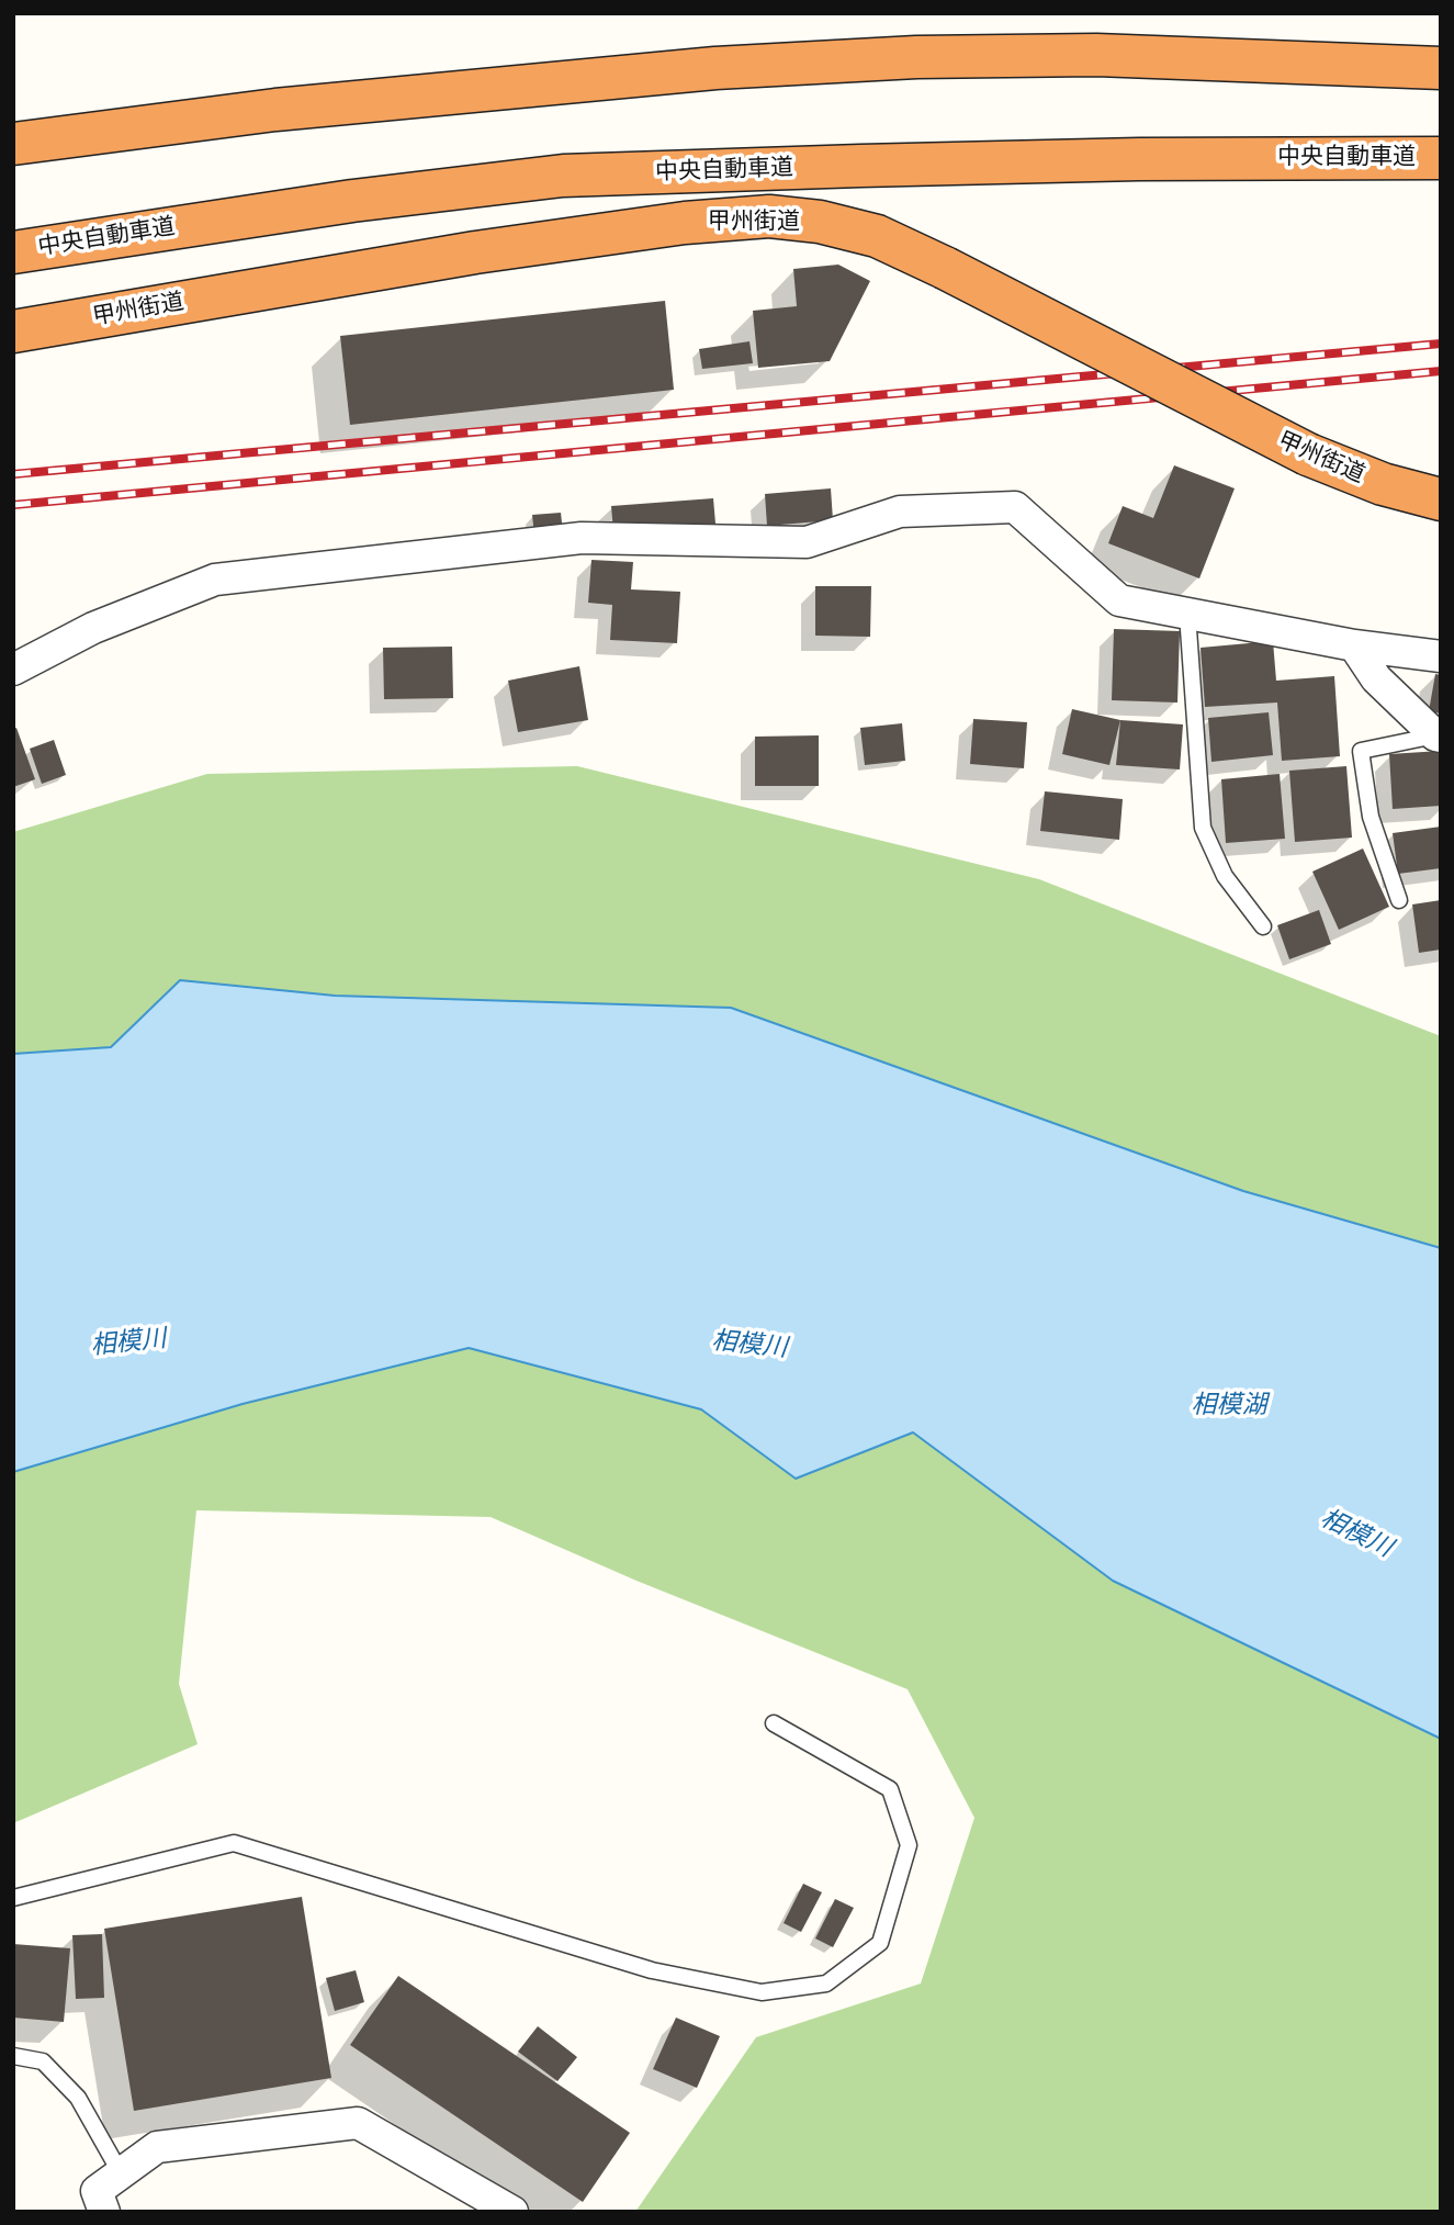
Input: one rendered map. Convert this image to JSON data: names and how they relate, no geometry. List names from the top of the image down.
{
  "streets": {
    "highway": ["中央自動車道", "甲州街道"]
  },
  "water": ["相模川", "相模湖"]
}
